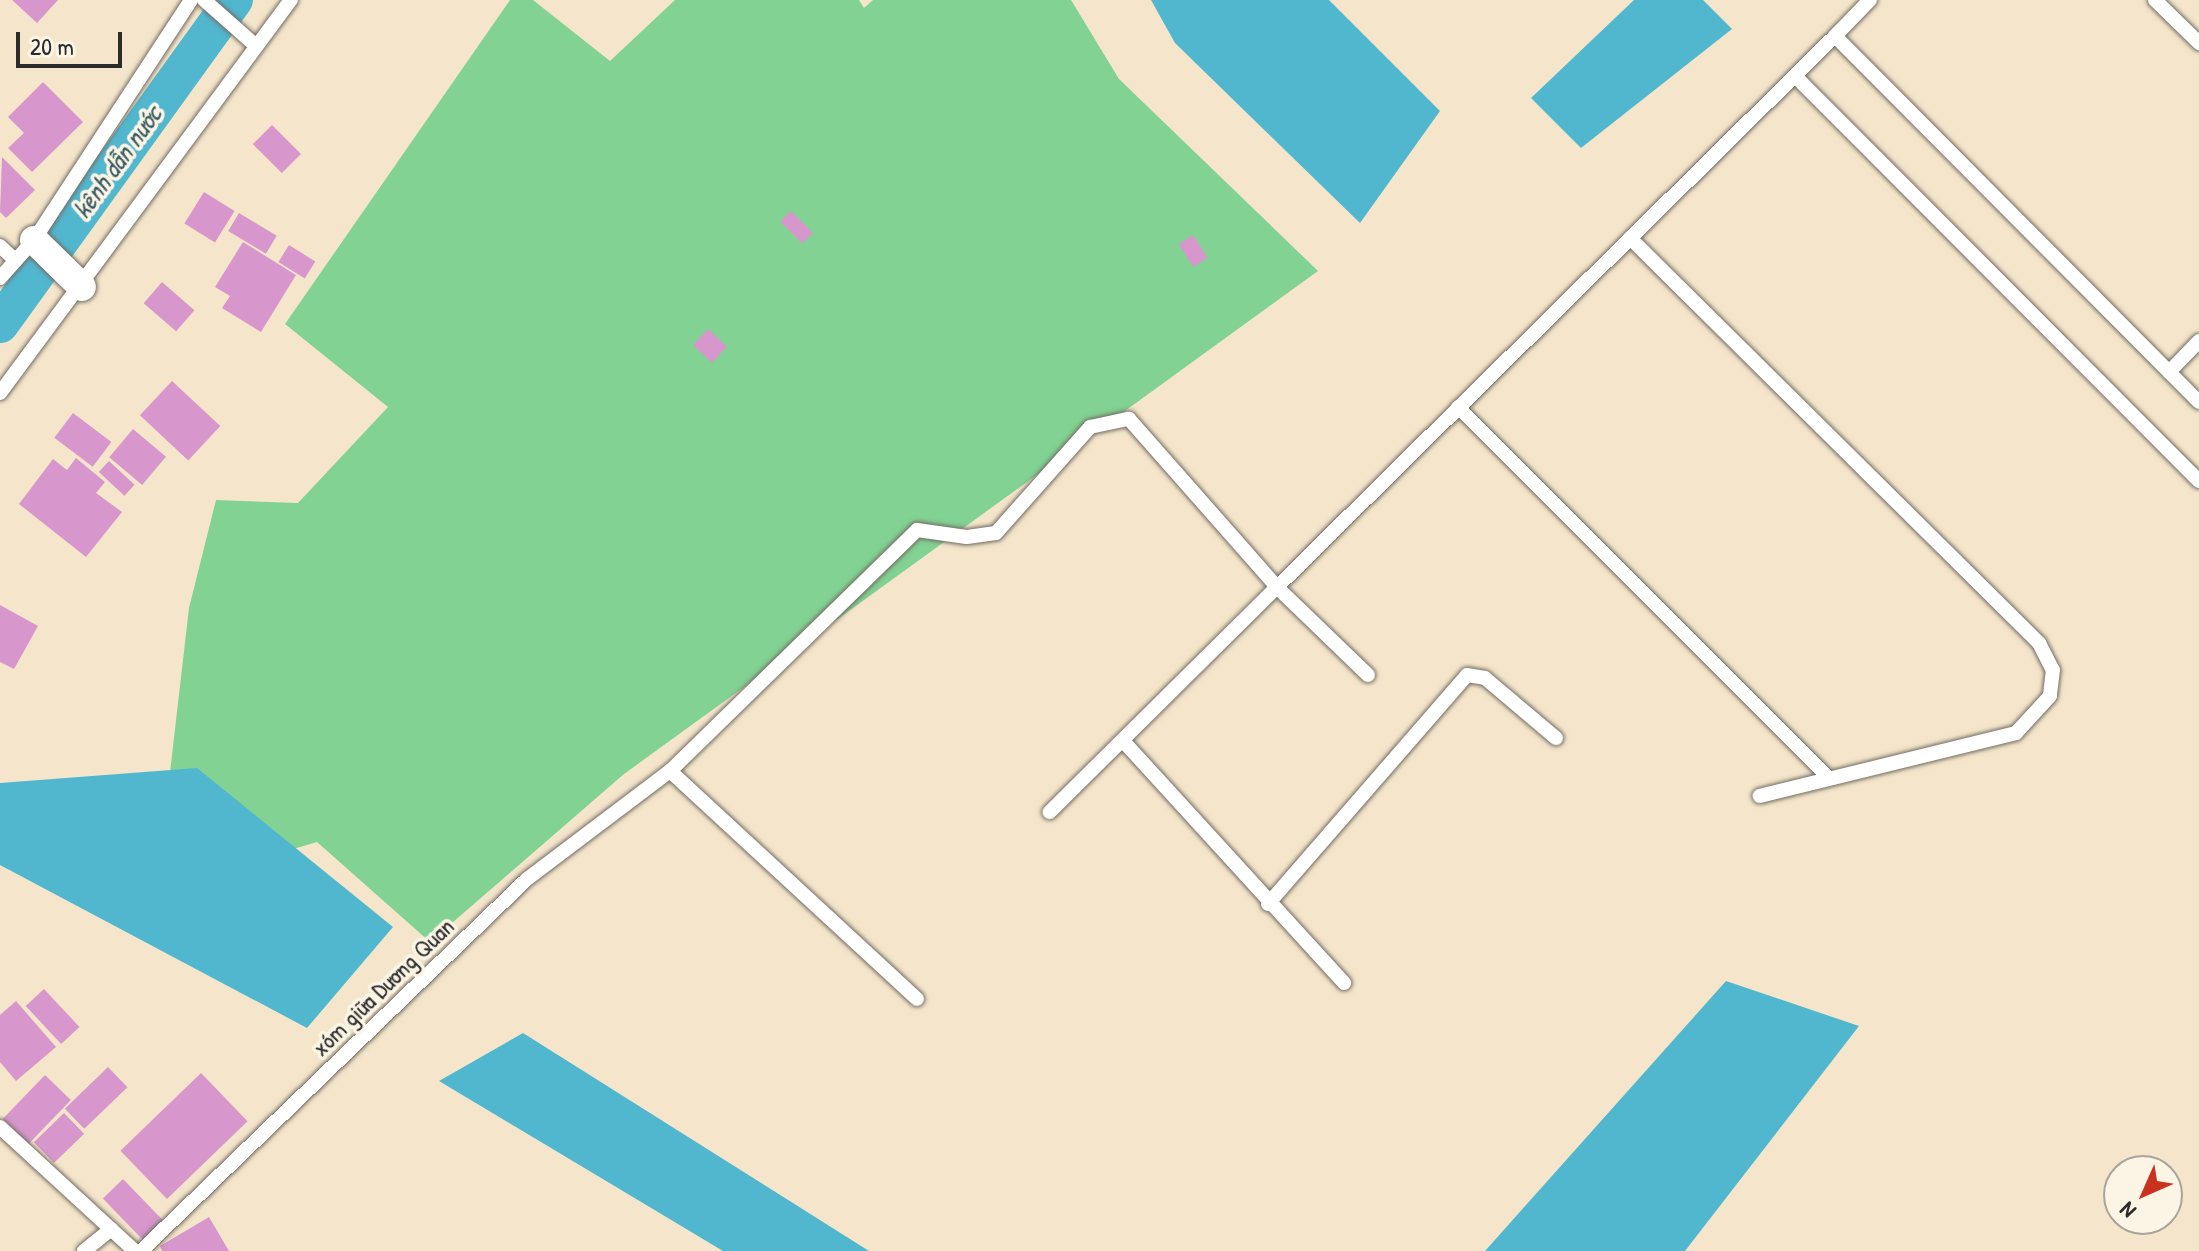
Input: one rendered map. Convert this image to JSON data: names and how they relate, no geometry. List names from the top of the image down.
{
  "streets": {
    "lane": ["xóm giữa Dương Quan"]
  },
  "water": ["kênh dẫn nước"],
  "scale_bar": "20 m",
  "north": "bottom left"
}
